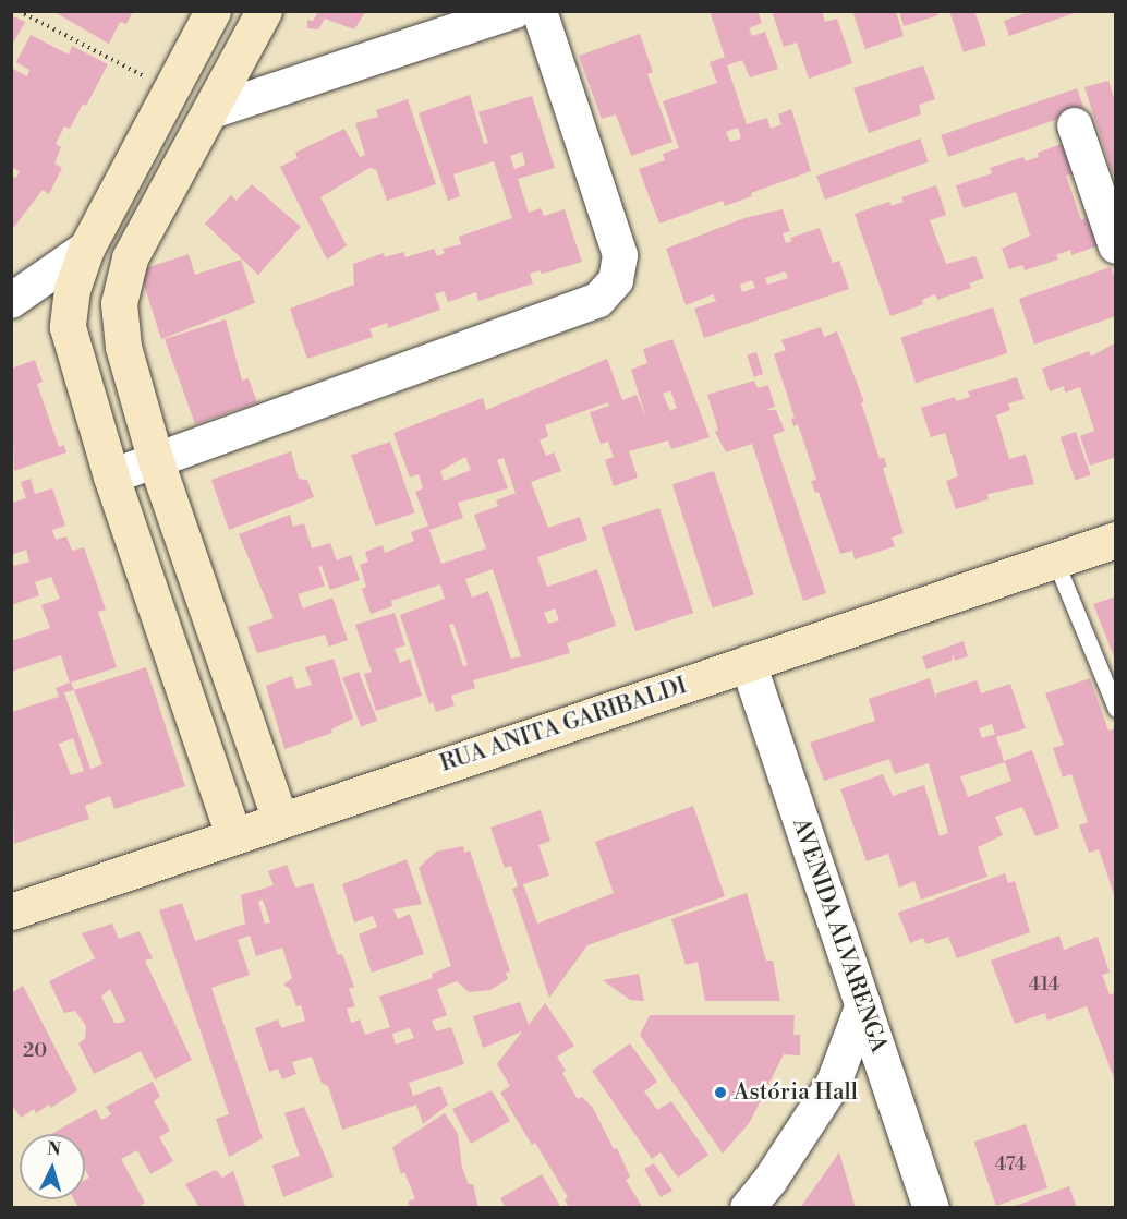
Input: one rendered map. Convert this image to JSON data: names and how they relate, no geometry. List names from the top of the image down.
{
  "streets": {
    "main road": ["RUA ANITA GARIBALDI"],
    "street": ["AVENIDA ALVARENGA"]
  },
  "crossings": [
    ["RUA ANITA GARIBALDI", "AVENIDA ALVARENGA"]
  ],
  "places": ["Astória Hall"],
  "house_numbers": ["414", "20", "474"],
  "north": "top"
}
